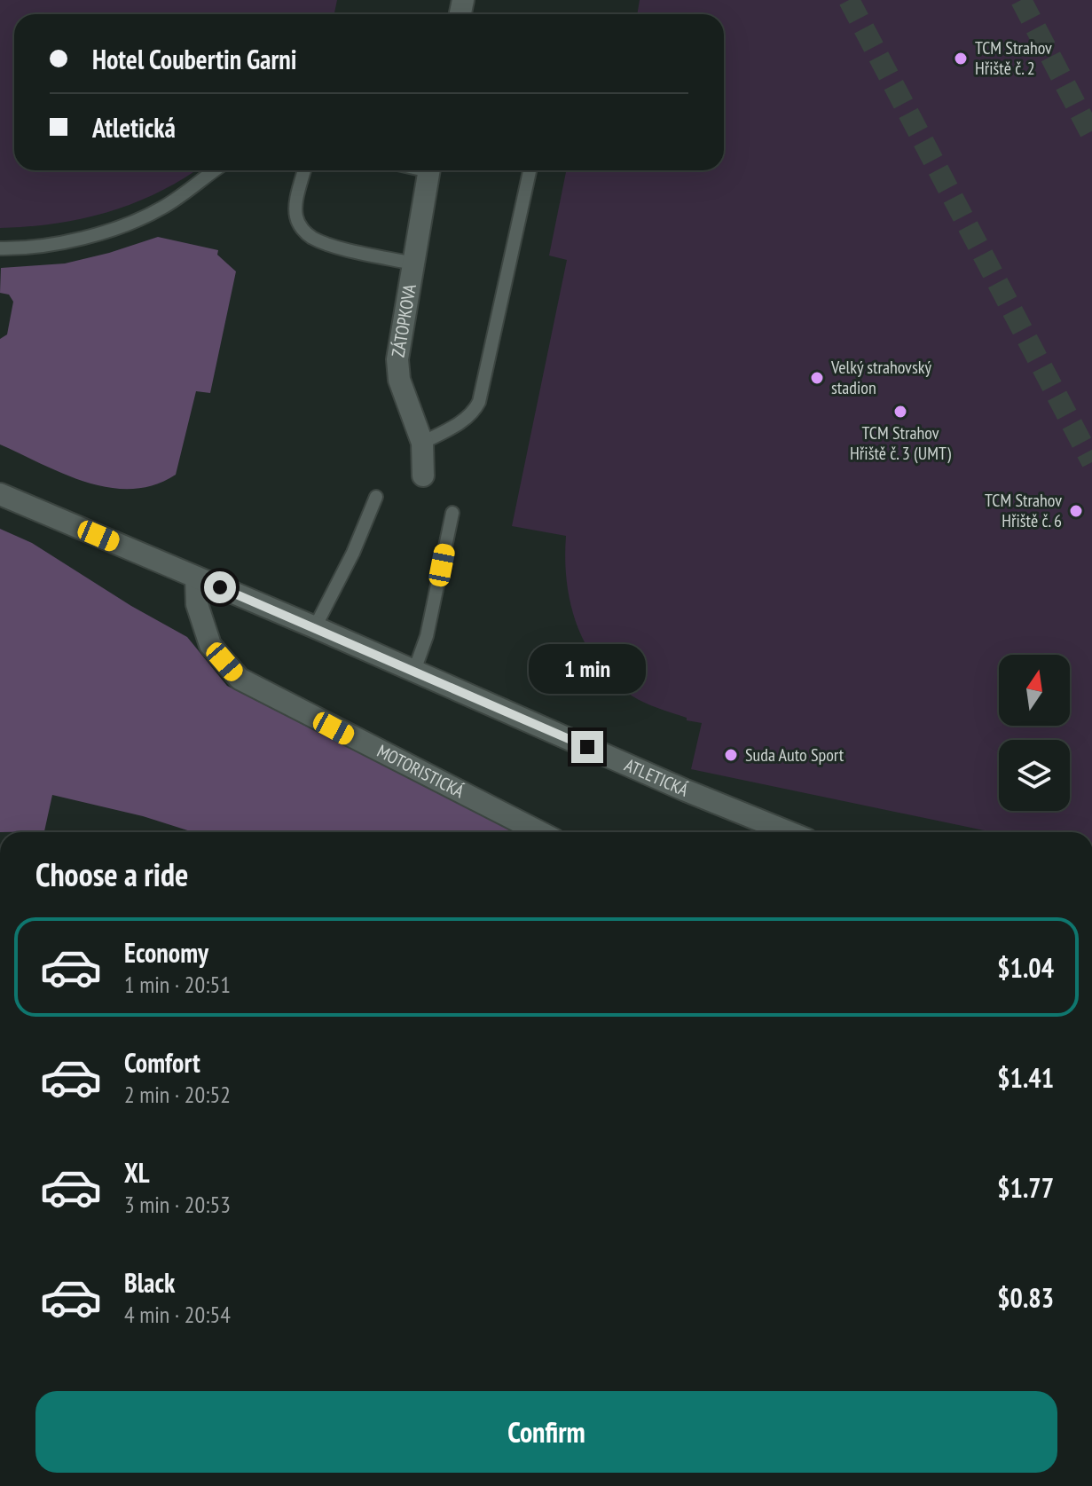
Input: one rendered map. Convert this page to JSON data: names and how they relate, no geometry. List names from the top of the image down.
{
  "streets": {
    "street": ["ZÁTOPKOVA", "MOTORISTICKÁ", "ATLETICKÁ"]
  },
  "crossings": [
    ["MOTORISTICKÁ", "ATLETICKÁ"]
  ],
  "places": [
    "TCM Strahov Hřiště č. 2",
    "Velký strahovský stadion",
    "TCM Strahov Hřiště č. 3 (UMT)",
    "TCM Strahov Hřiště č. 6",
    "Suda Auto Sport"
  ],
  "north": "top",
  "page": {
    "banner": ["Hotel Coubertin Garni", "Atletická"],
    "bubble": "1 min",
    "heading": "Choose a ride",
    "list": [
      {
        "name": "Economy",
        "note": "1 min · 20:51",
        "value": "$1.04"
      },
      {
        "name": "Comfort",
        "note": "2 min · 20:52",
        "value": "$1.41"
      },
      {
        "name": "XL",
        "note": "3 min · 20:53",
        "value": "$1.77"
      },
      {
        "name": "Black",
        "note": "4 min · 20:54",
        "value": "$0.83"
      }
    ],
    "buttons": "Confirm"
  }
}
